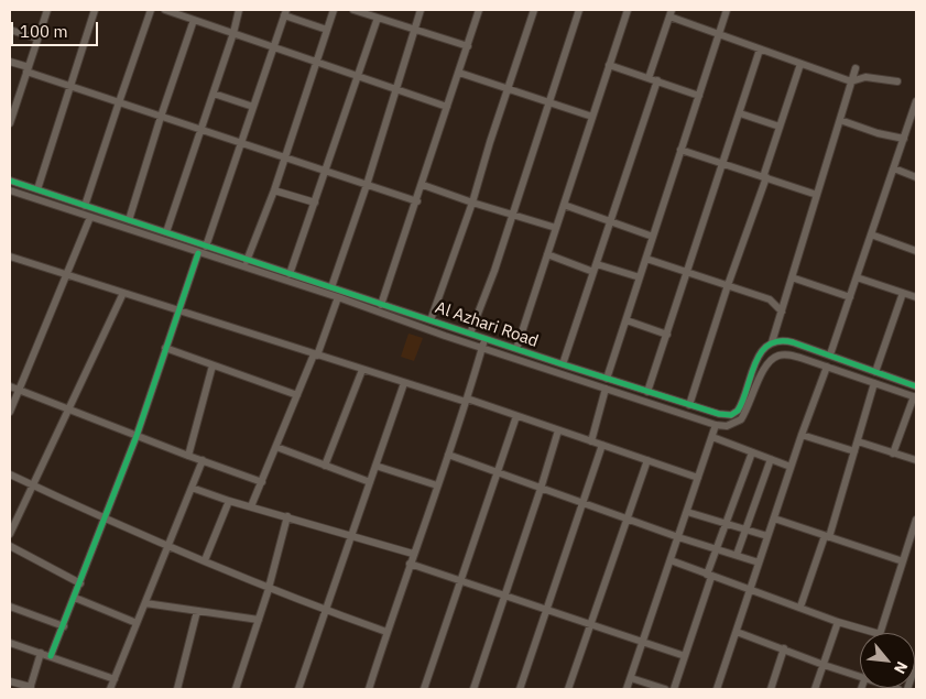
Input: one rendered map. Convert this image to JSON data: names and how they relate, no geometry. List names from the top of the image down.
{
  "streets": {
    "street": ["Al Azhari Road"]
  },
  "scale_bar": "100 m",
  "north": "bottom right"
}
